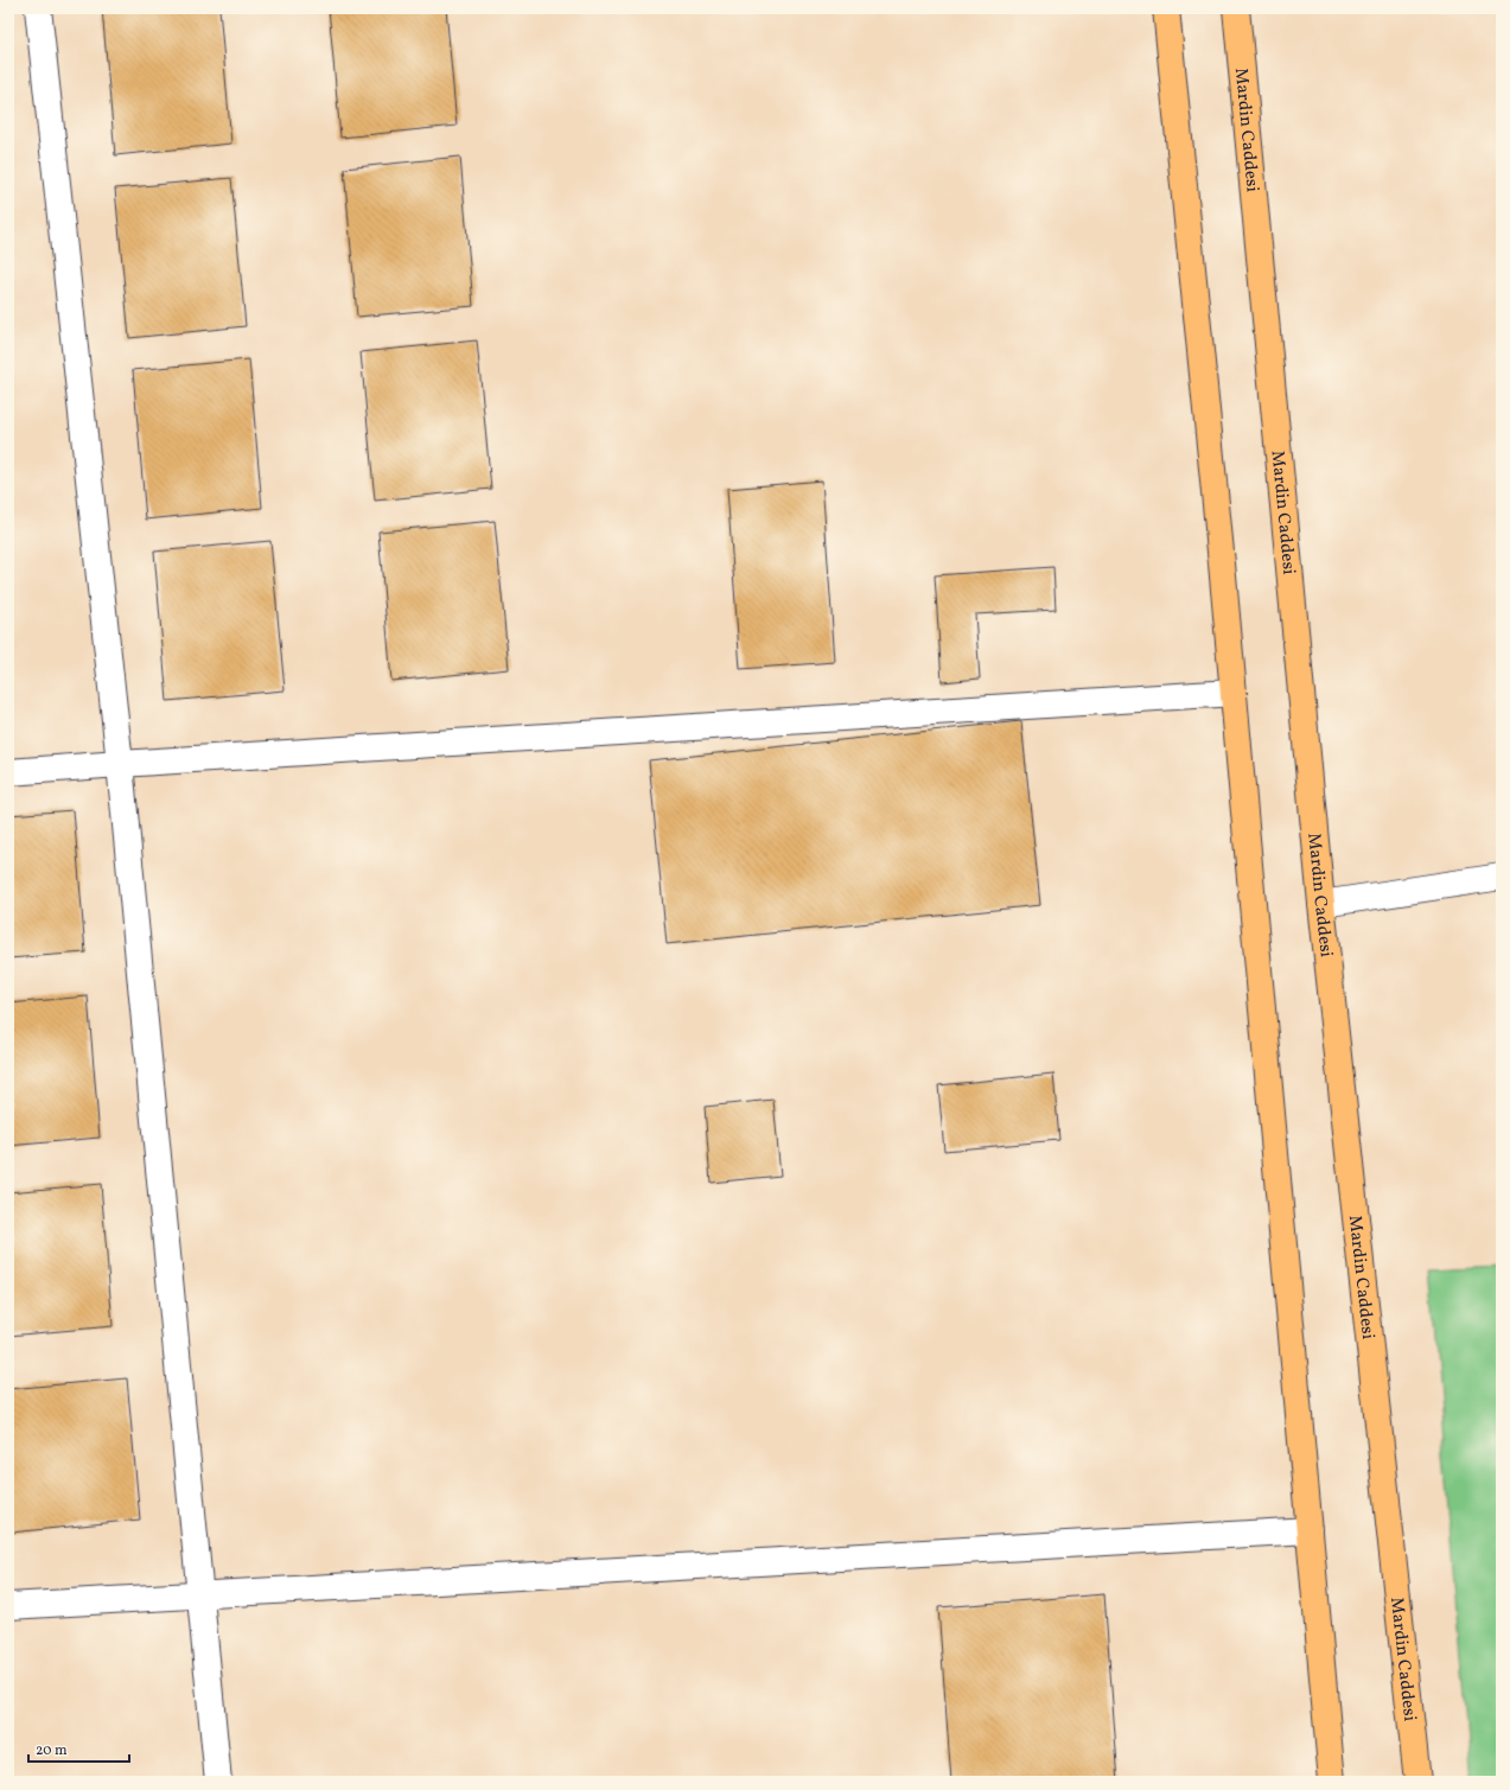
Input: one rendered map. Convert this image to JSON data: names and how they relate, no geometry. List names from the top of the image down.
{
  "streets": {
    "highway": ["Mardin Caddesi"]
  },
  "scale_bar": "20 m"
}
